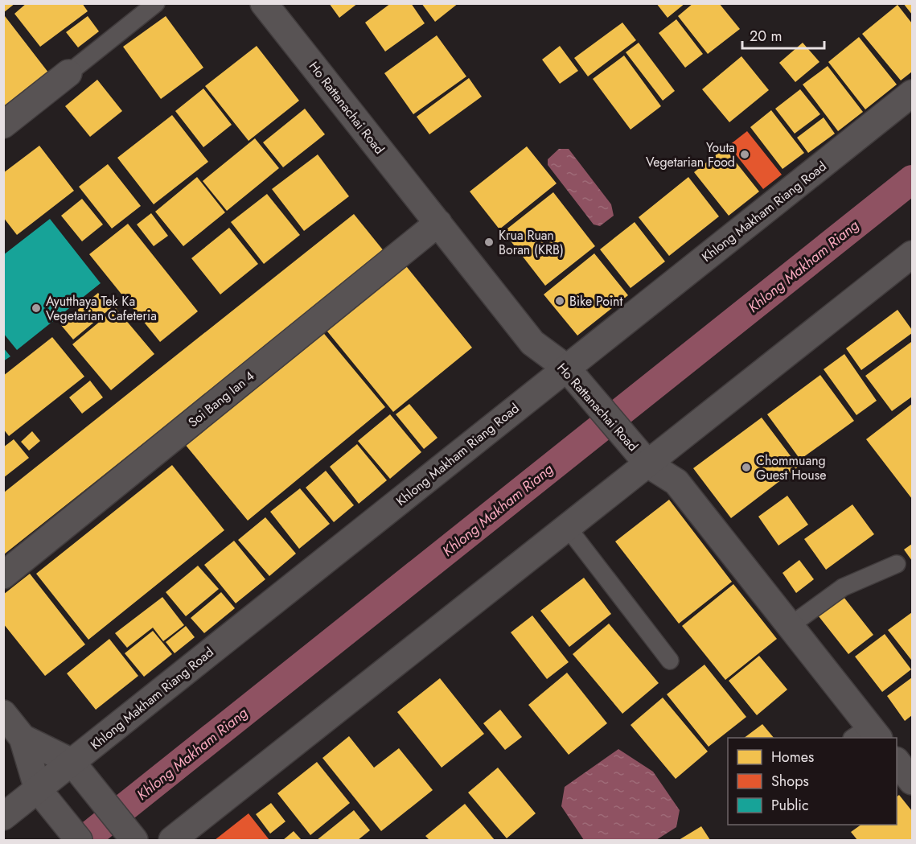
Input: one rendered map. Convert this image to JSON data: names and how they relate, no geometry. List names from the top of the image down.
{
  "streets": {
    "street": ["Ho Rattanachai Road", "Khlong Makham Riang Road", "Soi Bang Ian 4"]
  },
  "crossings": [
    ["Ho Rattanachai Road", "Khlong Makham Riang Road"],
    ["Ho Rattanachai Road", "Soi Bang Ian 4"]
  ],
  "water": ["Khlong Makham Riang"],
  "places": [
    "Youta Vegetarian Food",
    "Krua Ruan Boran (KRB)",
    "Bike Point",
    "Ayutthaya Tek Ka Vegetarian Cafeteria",
    "Chommuang Guest House"
  ],
  "legend": ["Homes", "Shops", "Public"],
  "scale_bar": "20 m"
}
